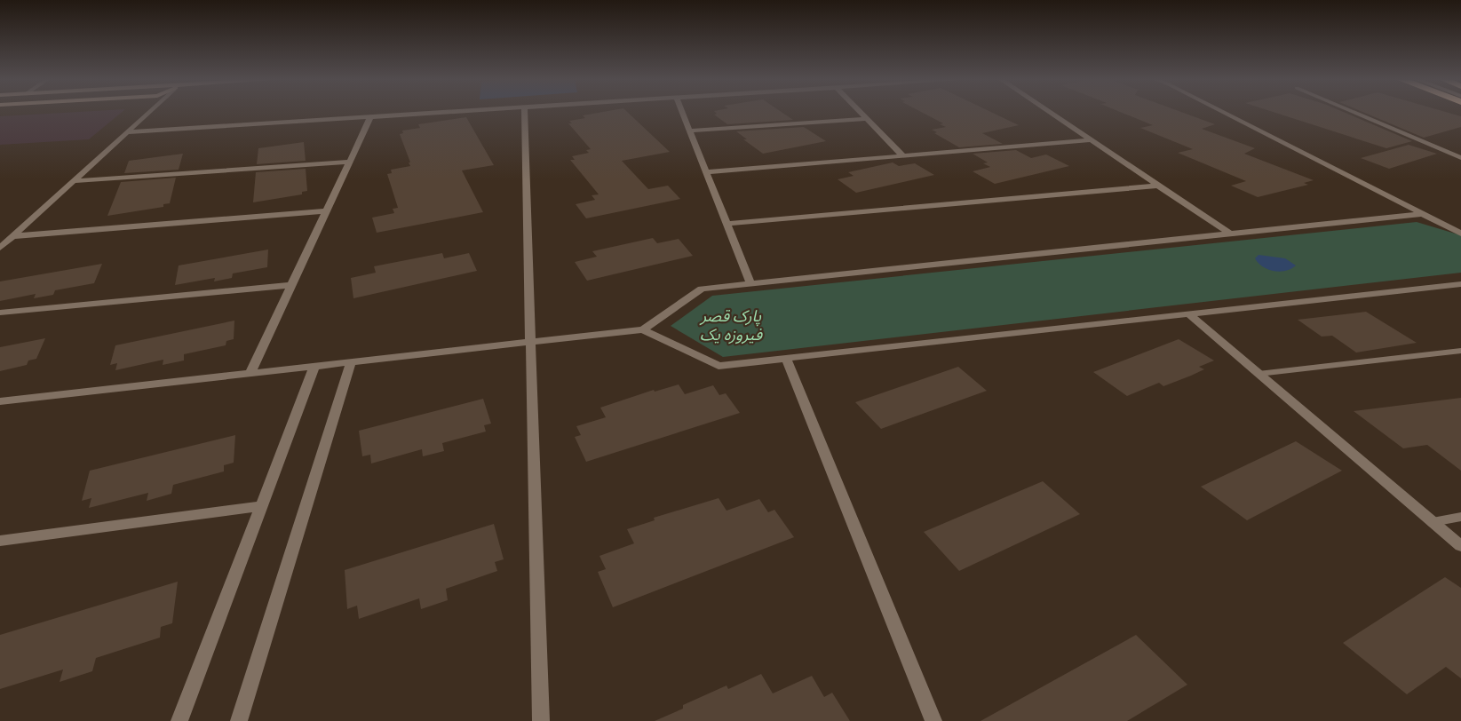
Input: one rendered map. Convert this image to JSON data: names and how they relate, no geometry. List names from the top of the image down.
{
  "parks": ["پارک قصر فیروزه یک"]
}
